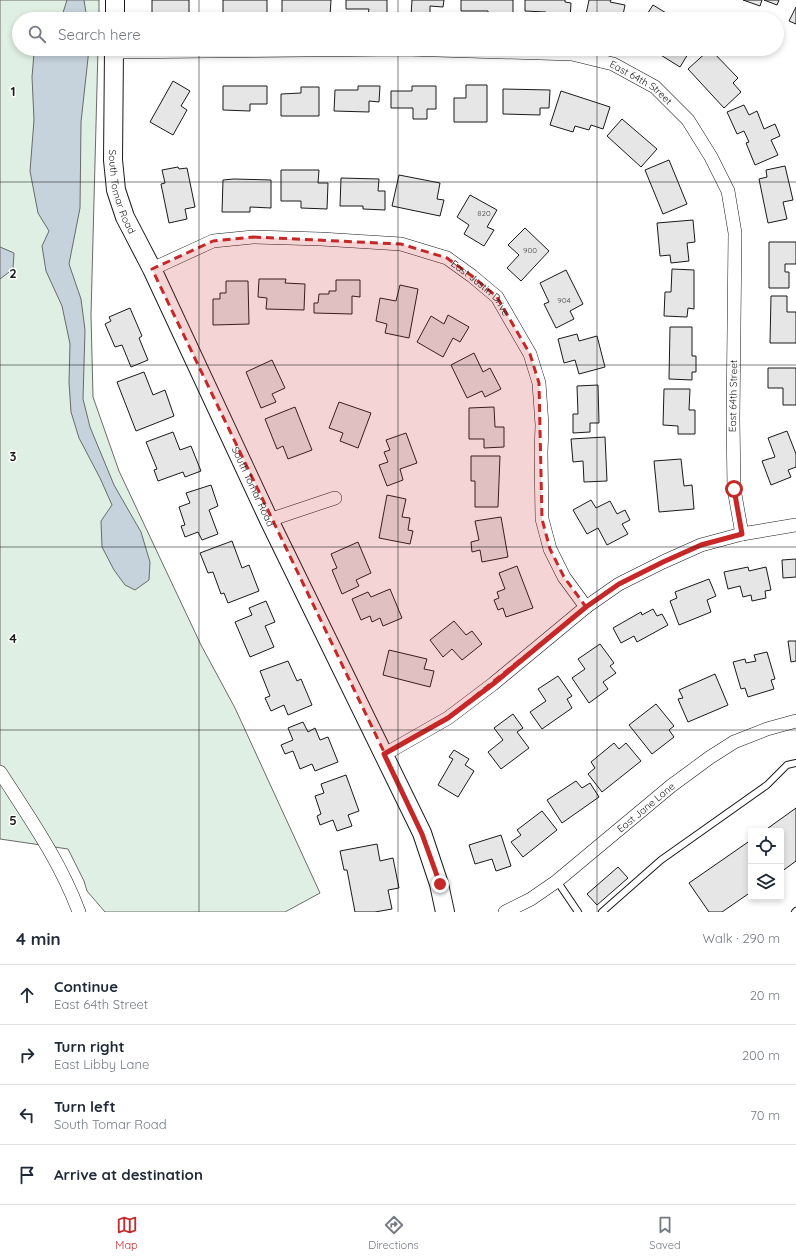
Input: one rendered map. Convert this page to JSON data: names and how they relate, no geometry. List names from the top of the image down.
{
  "streets": {
    "street": [
      "East 64th Street",
      "South Tomar Road",
      "East Justin Drive",
      "East Jane Lane"
    ]
  },
  "crossings": [
    ["South Tomar Road", "East Justin Drive"]
  ],
  "house_numbers": ["820", "900", "904"],
  "page": {
    "search": "Search here",
    "heading": ["4 min", "Walk · 290 m"],
    "list": [
      ["Continue", "East 64th Street", "20 m"],
      ["Turn right", "East Libby Lane", "200 m"],
      ["Turn left", "South Tomar Road", "70 m"],
      "Arrive at destination"
    ],
    "nav": ["Map", "Directions", "Saved"]
  },
  "grid": {
    "rows": [
      "1",
      "2",
      "3",
      "4",
      "5"
    ]
  }
}
